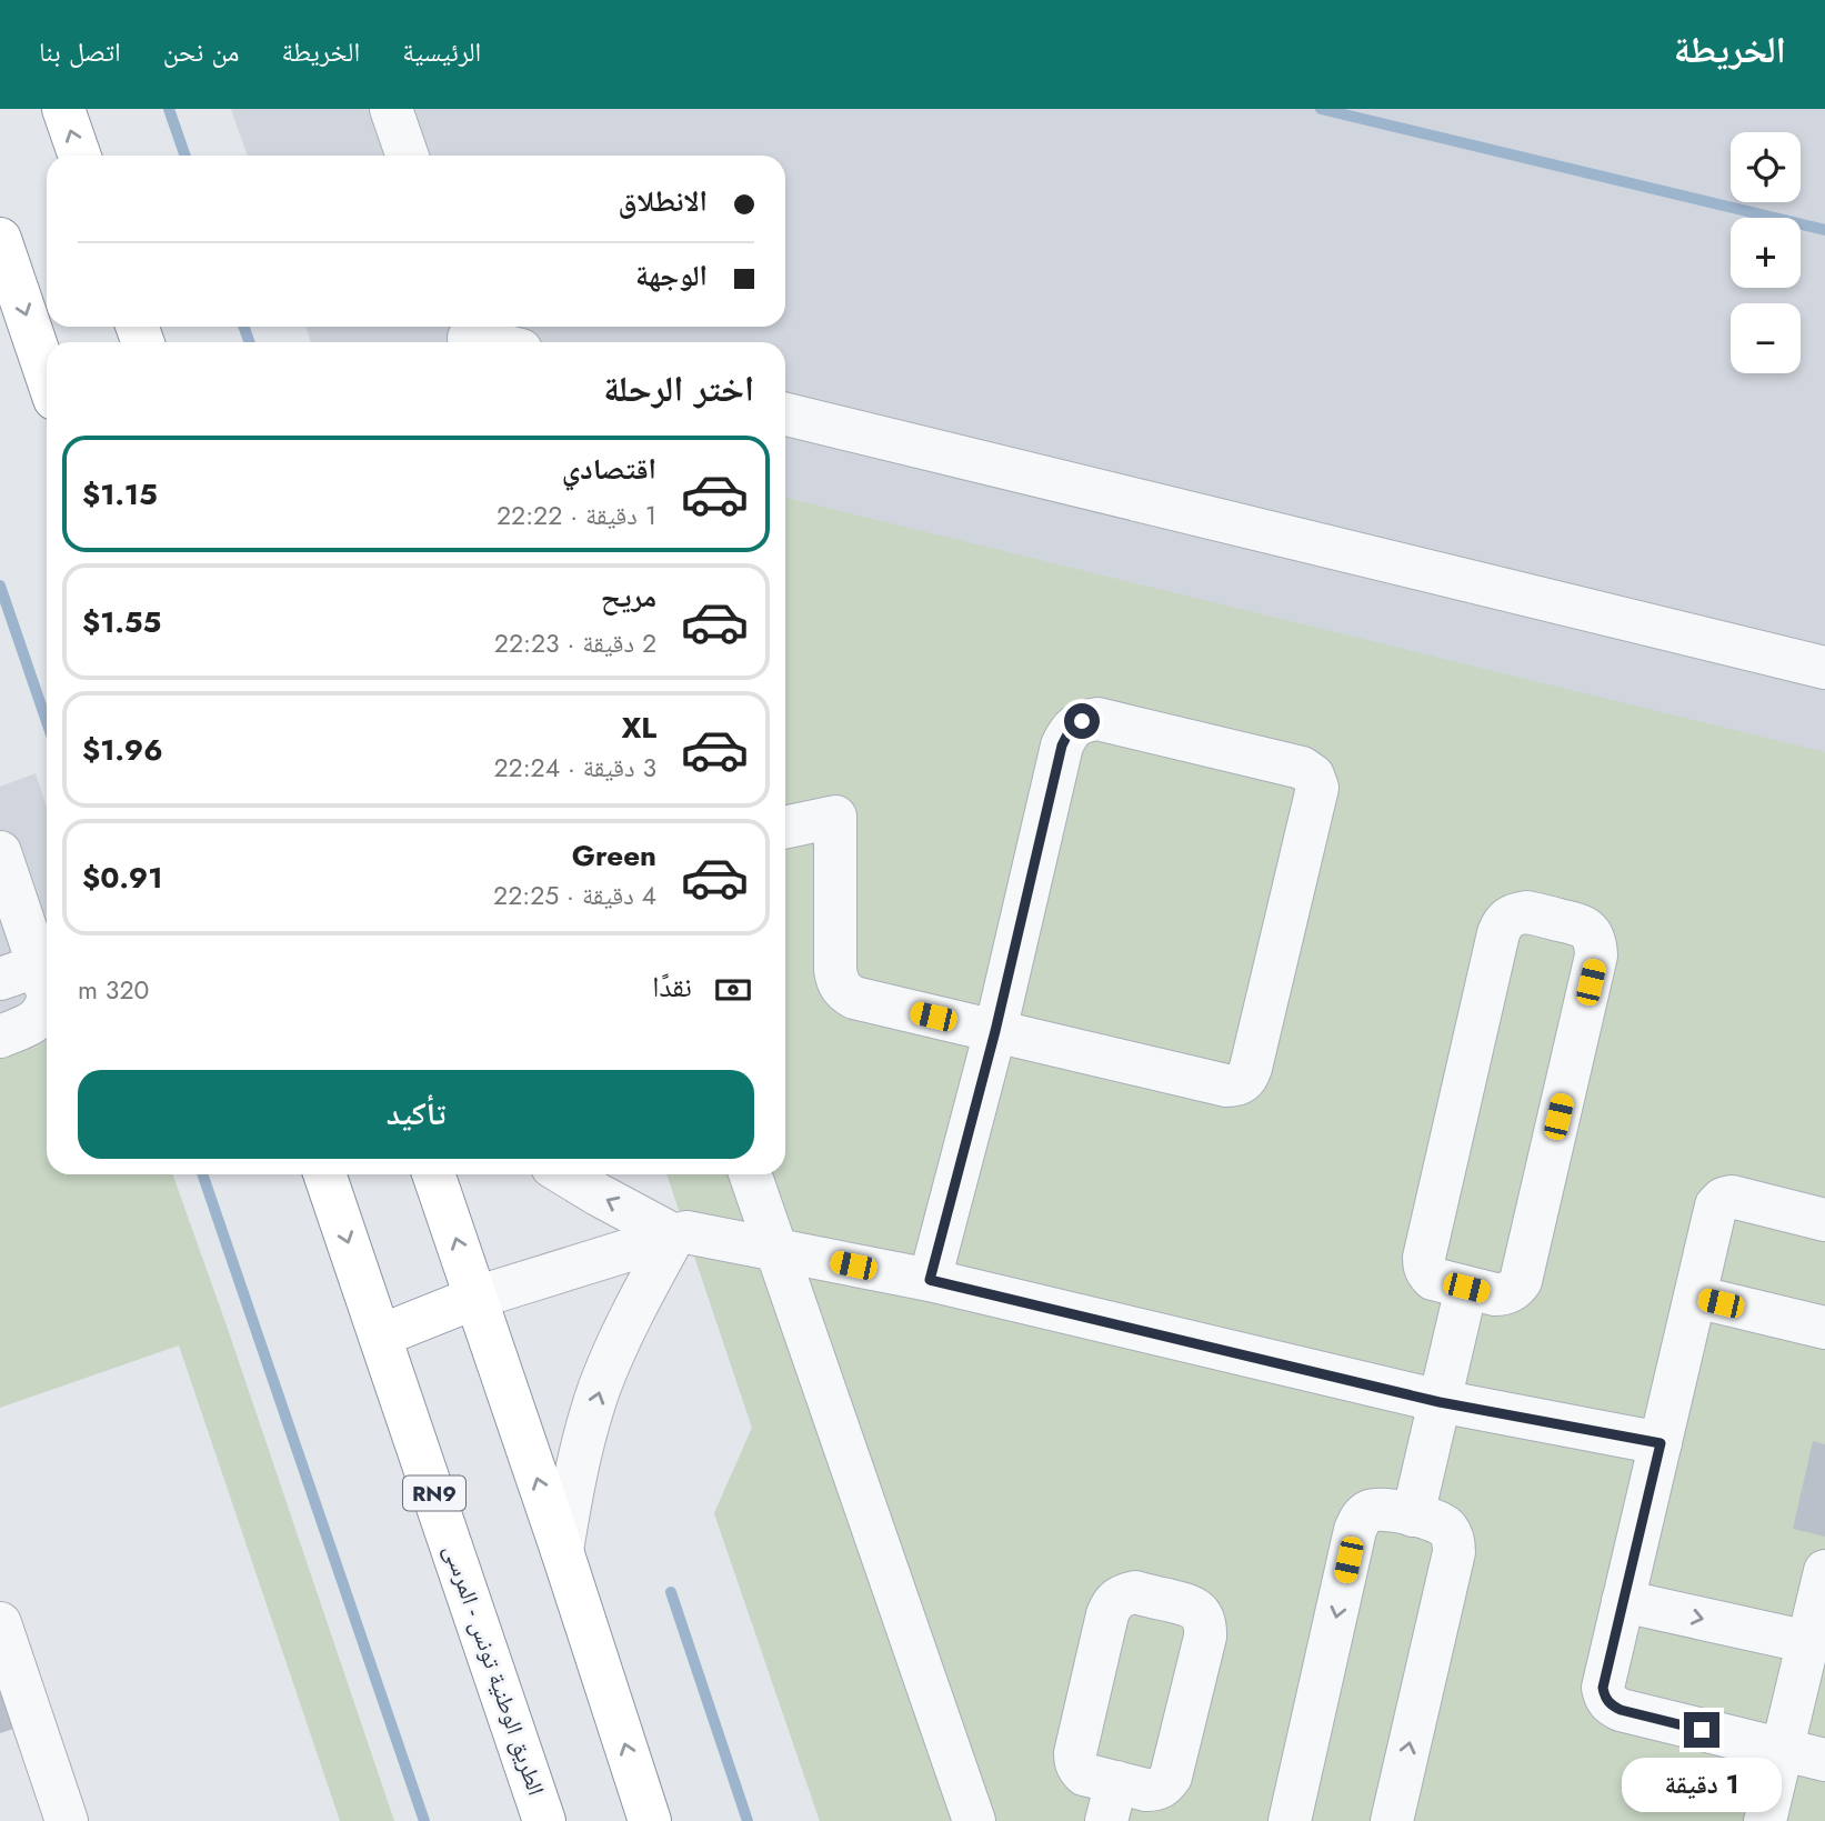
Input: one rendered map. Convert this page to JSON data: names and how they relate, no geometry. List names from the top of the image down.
{
  "streets": {
    "highway": ["RN9", "الطريق الوطنية تونس - المرسى"]
  },
  "page": {
    "header": "الخريطة",
    "nav": [
      "الرئيسية",
      "الخريطة",
      "من نحن",
      "اتصل بنا"
    ],
    "map_buttons": ["+", "−"],
    "banner": ["الانطلاق", "الوجهة"],
    "heading": "اختر الرحلة",
    "list": [
      {
        "name": "اقتصادي",
        "note": "1 دقيقة · 22:22",
        "value": "$1.15"
      },
      {
        "name": "مريح",
        "note": "2 دقيقة · 22:23",
        "value": "$1.55"
      },
      {
        "name": "XL",
        "note": "3 دقيقة · 22:24",
        "value": "$1.96"
      },
      {
        "name": "Green",
        "note": "4 دقيقة · 22:25",
        "value": "$0.91"
      }
    ],
    "pay": ["نقدًا", "320 m"],
    "buttons": "تأكيد",
    "bubble": "1 دقيقة"
  }
}
